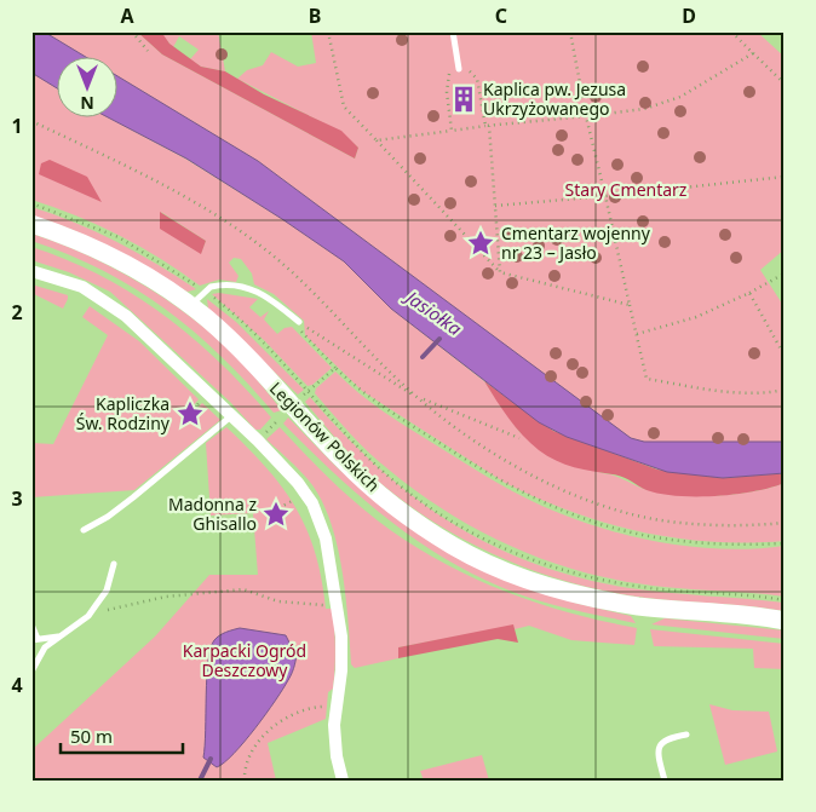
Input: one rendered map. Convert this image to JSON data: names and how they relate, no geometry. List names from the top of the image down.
{
  "streets": {
    "main road": ["Legionów Polskich"]
  },
  "water": ["Jasiołka"],
  "parks": ["Stary Cmentarz", "Karpacki Ogród Deszczowy"],
  "places": {
    "building": ["Kaplica pw. Jezusa Ukrzyżowanego"],
    "place": ["Cmentarz wojenny nr 23 – Jasło", "Kapliczka Św. Rodziny", "Madonna z Ghisallo"]
  },
  "scale_bar": "50 m",
  "north": "bottom",
  "grid": {
    "columns": [
      "A",
      "B",
      "C",
      "D"
    ],
    "rows": [
      "1",
      "2",
      "3",
      "4"
    ]
  }
}
